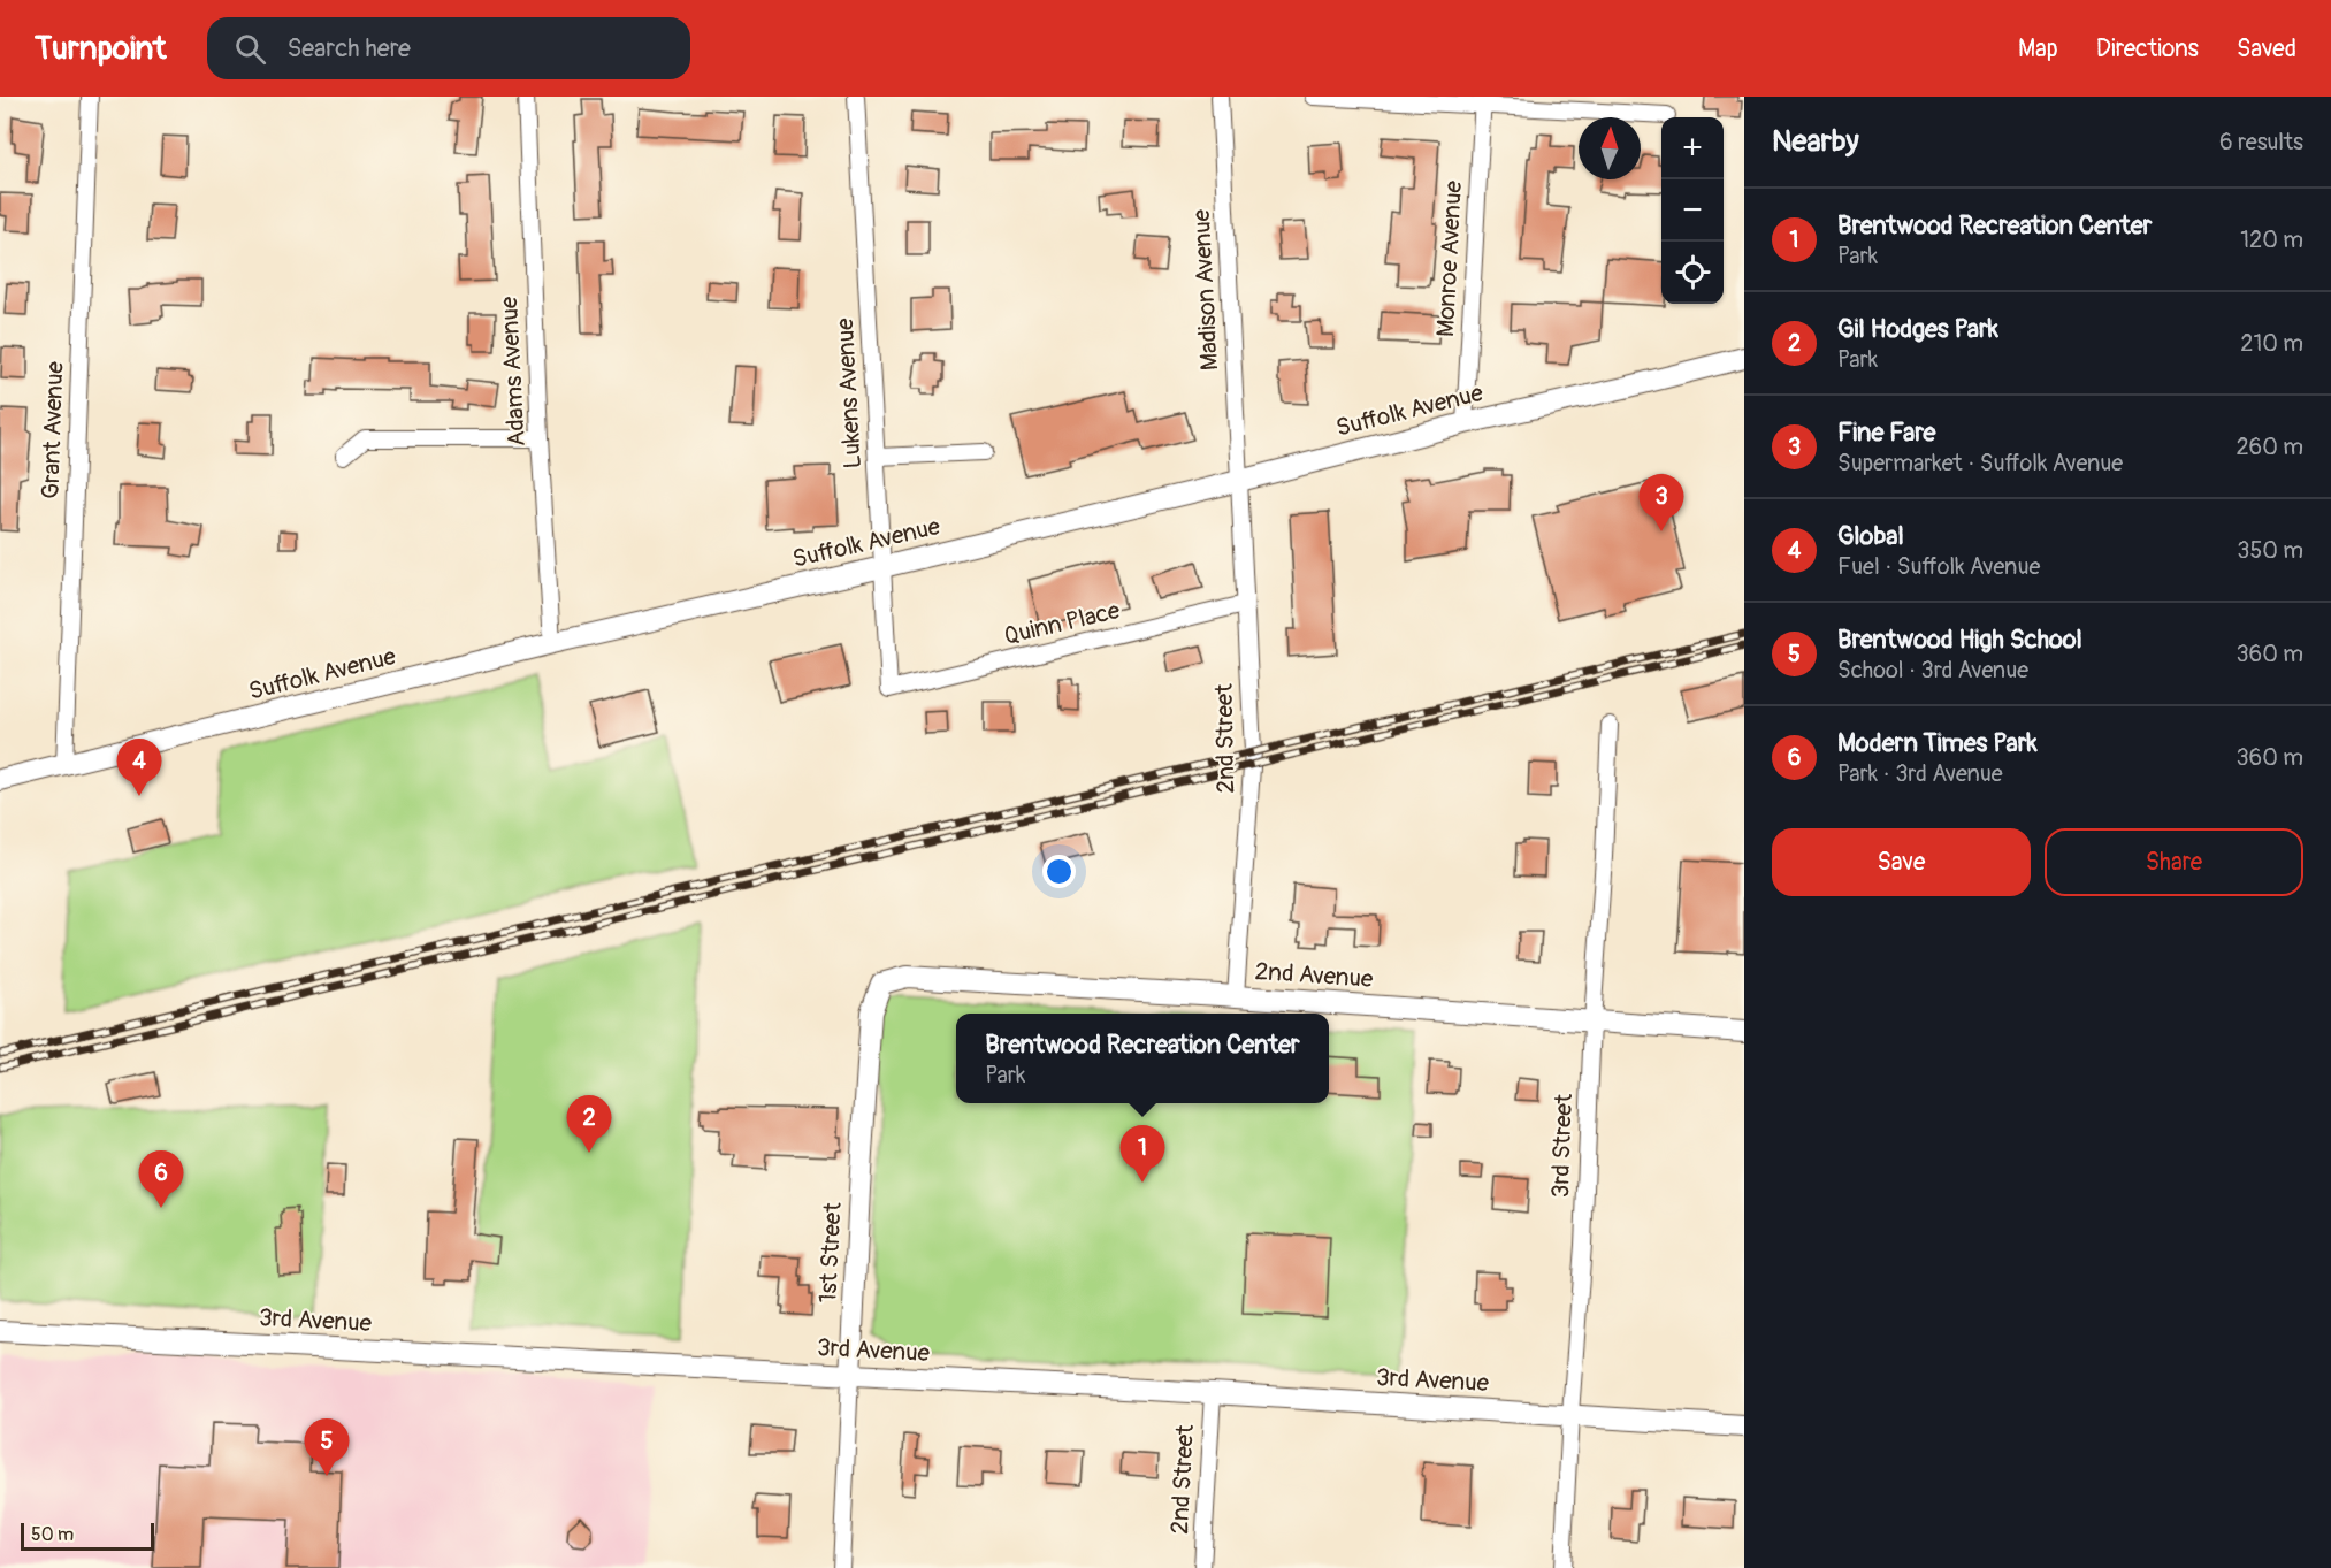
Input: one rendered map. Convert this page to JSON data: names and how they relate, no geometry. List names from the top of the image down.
{
  "streets": {
    "street": [
      "Monroe Avenue",
      "Madison Avenue",
      "Adams Avenue",
      "Lukens Avenue",
      "Suffolk Avenue",
      "Grant Avenue",
      "Quinn Place",
      "2nd Street",
      "2nd Avenue",
      "3rd Street",
      "1st Street",
      "3rd Avenue"
    ]
  },
  "crossings": [
    ["Monroe Avenue", "Suffolk Avenue"],
    ["Madison Avenue", "Suffolk Avenue"],
    ["Madison Avenue", "2nd Street"],
    ["Adams Avenue", "Suffolk Avenue"],
    ["Lukens Avenue", "Suffolk Avenue"],
    ["Lukens Avenue", "Quinn Place"],
    ["Suffolk Avenue", "Grant Avenue"],
    ["Suffolk Avenue", "2nd Street"],
    ["Quinn Place", "2nd Street"],
    ["2nd Street", "2nd Avenue"],
    ["2nd Street", "3rd Avenue"],
    ["2nd Avenue", "3rd Street"],
    ["2nd Avenue", "1st Street"],
    ["3rd Street", "3rd Avenue"],
    ["1st Street", "3rd Avenue"]
  ],
  "scale_bar": "50 m",
  "north": "top",
  "page": {
    "header": "Turnpoint",
    "search": "Search here",
    "nav": ["Map", "Directions", "Saved"],
    "heading": ["Nearby", "6 results"],
    "map_buttons": ["+", "−"],
    "list": [
      {
        "mark": "1",
        "name": "Brentwood Recreation Center",
        "note": "Park",
        "value": "120 m"
      },
      {
        "mark": "2",
        "name": "Gil Hodges Park",
        "note": "Park",
        "value": "210 m"
      },
      {
        "mark": "3",
        "name": "Fine Fare",
        "note": "Supermarket · Suffolk Avenue",
        "value": "260 m"
      },
      {
        "mark": "4",
        "name": "Global",
        "note": "Fuel · Suffolk Avenue",
        "value": "350 m"
      },
      {
        "mark": "5",
        "name": "Brentwood High School",
        "note": "School · 3rd Avenue",
        "value": "360 m"
      },
      {
        "mark": "6",
        "name": "Modern Times Park",
        "note": "Park · 3rd Avenue",
        "value": "360 m"
      }
    ],
    "pins": [
      "3",
      "4",
      "2",
      "1",
      "6",
      "5"
    ],
    "buttons": ["Save", "Share"],
    "popup": ["Brentwood Recreation Center", "Park"],
    "scale": "50 m"
  }
}
